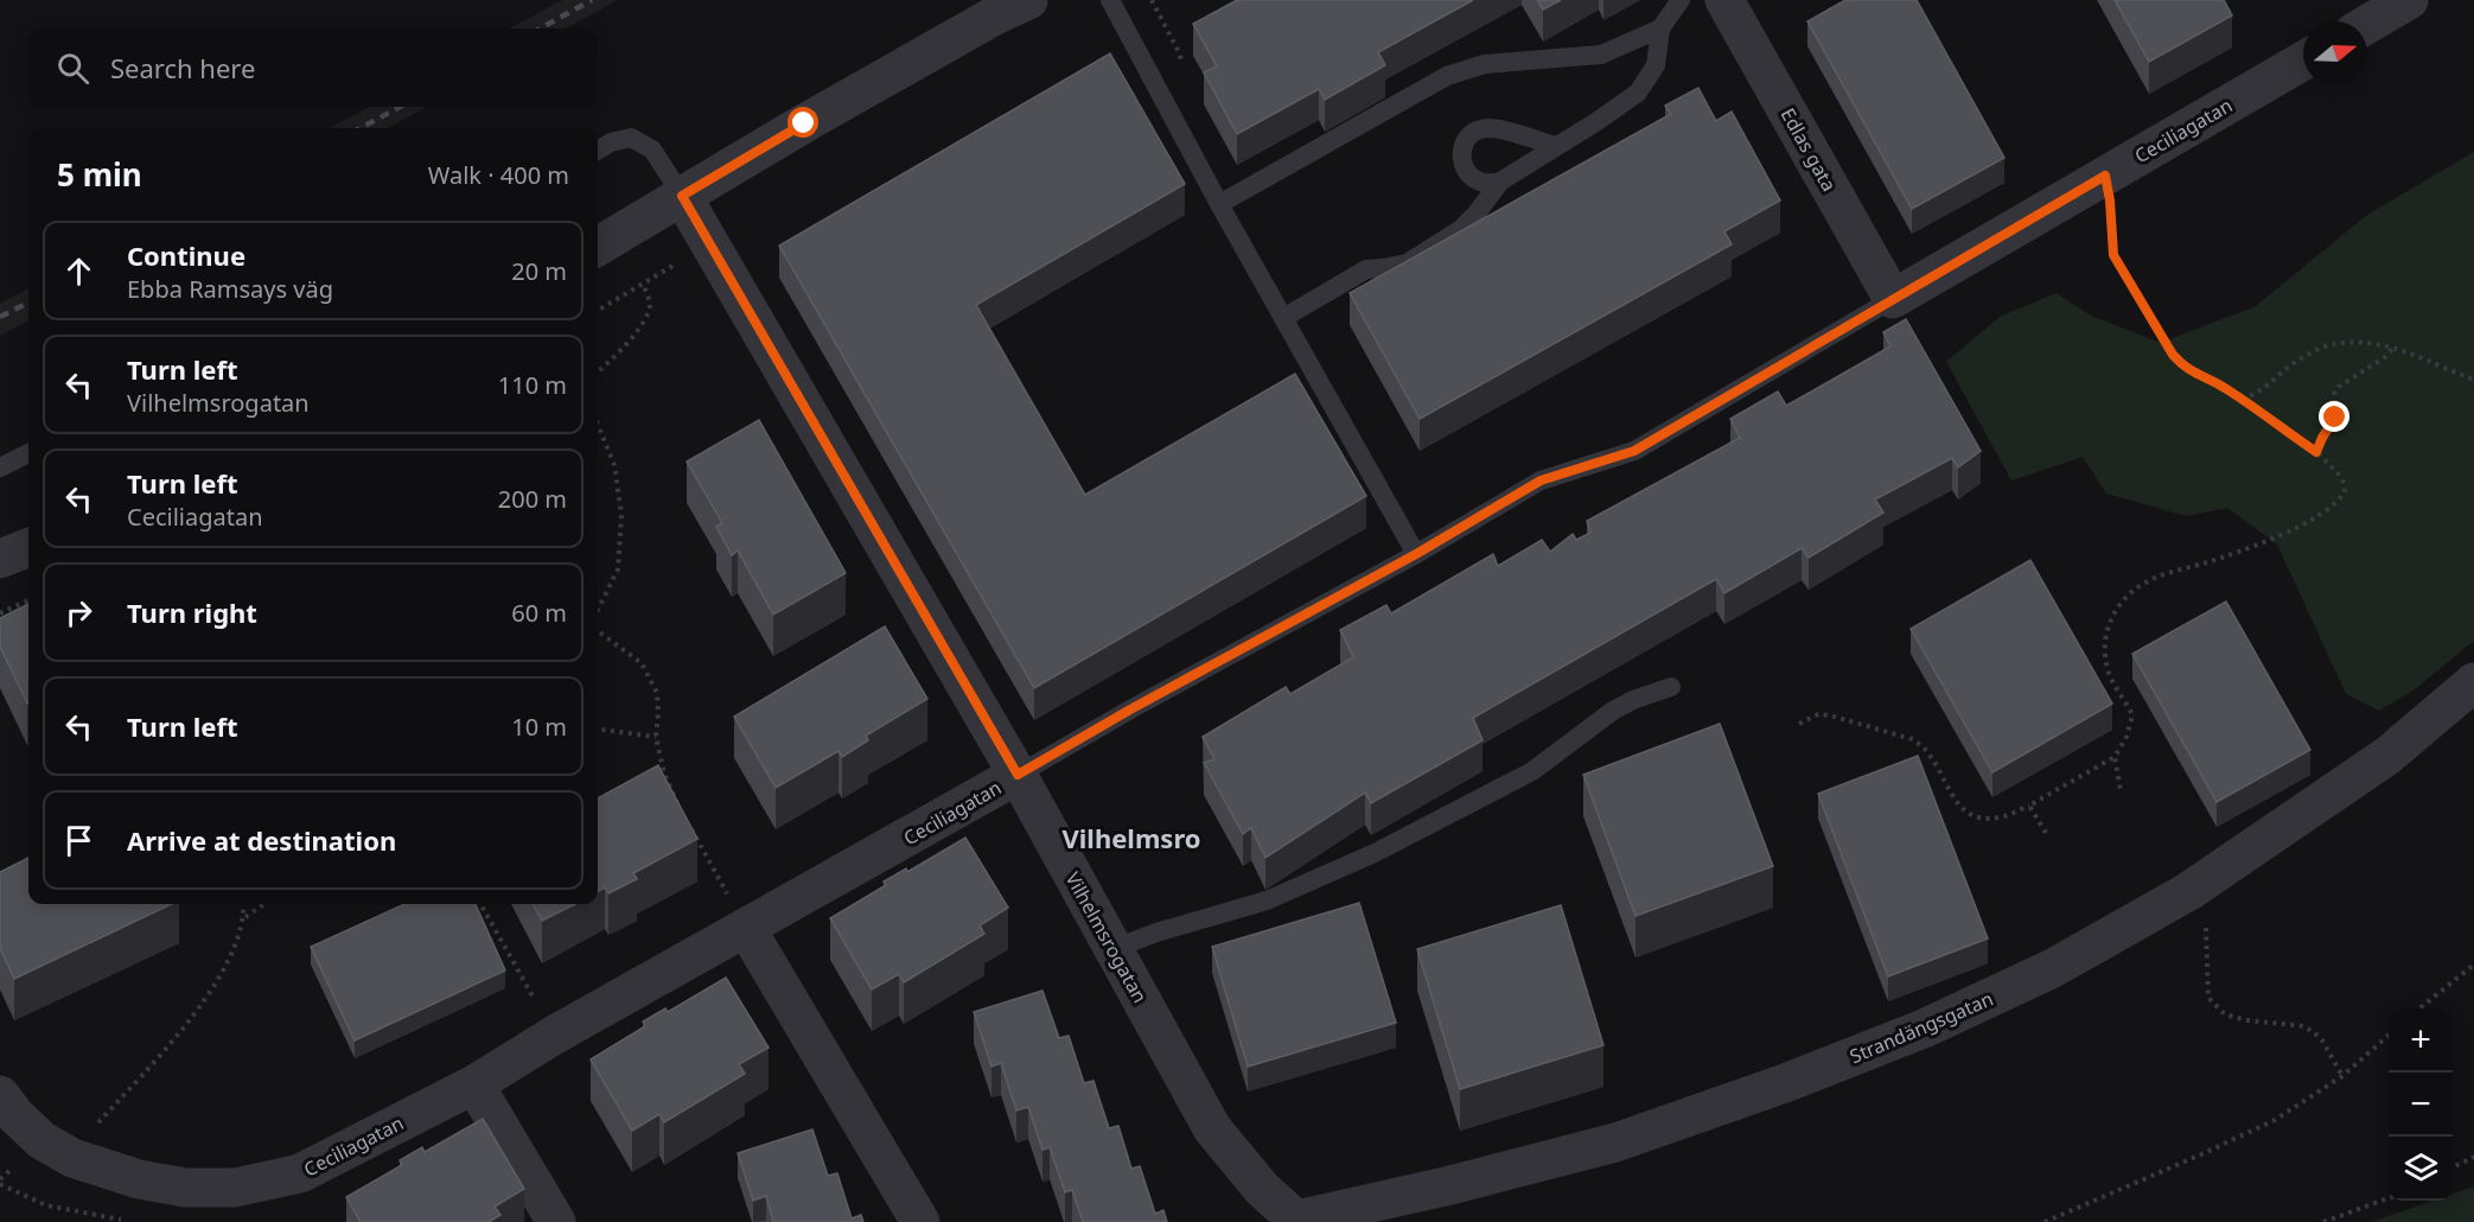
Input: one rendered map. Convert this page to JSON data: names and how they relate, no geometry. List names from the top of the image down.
{
  "streets": {
    "street": [
      "Ceciliagatan",
      "Edlas gata",
      "Vilhelmsrogatan",
      "Strandängsgatan"
    ]
  },
  "crossings": [
    ["Ceciliagatan", "Edlas gata"],
    ["Ceciliagatan", "Vilhelmsrogatan"],
    ["Vilhelmsrogatan", "Strandängsgatan"]
  ],
  "districts": ["Vilhelmsro"],
  "north": "right",
  "page": {
    "search": "Search here",
    "heading": ["5 min", "Walk · 400 m"],
    "list": [
      ["Continue", "Ebba Ramsays väg", "20 m"],
      ["Turn left", "Vilhelmsrogatan", "110 m"],
      ["Turn left", "Ceciliagatan", "200 m"],
      ["Turn right", "60 m"],
      ["Turn left", "10 m"],
      "Arrive at destination"
    ],
    "map_buttons": ["+", "−"]
  }
}
